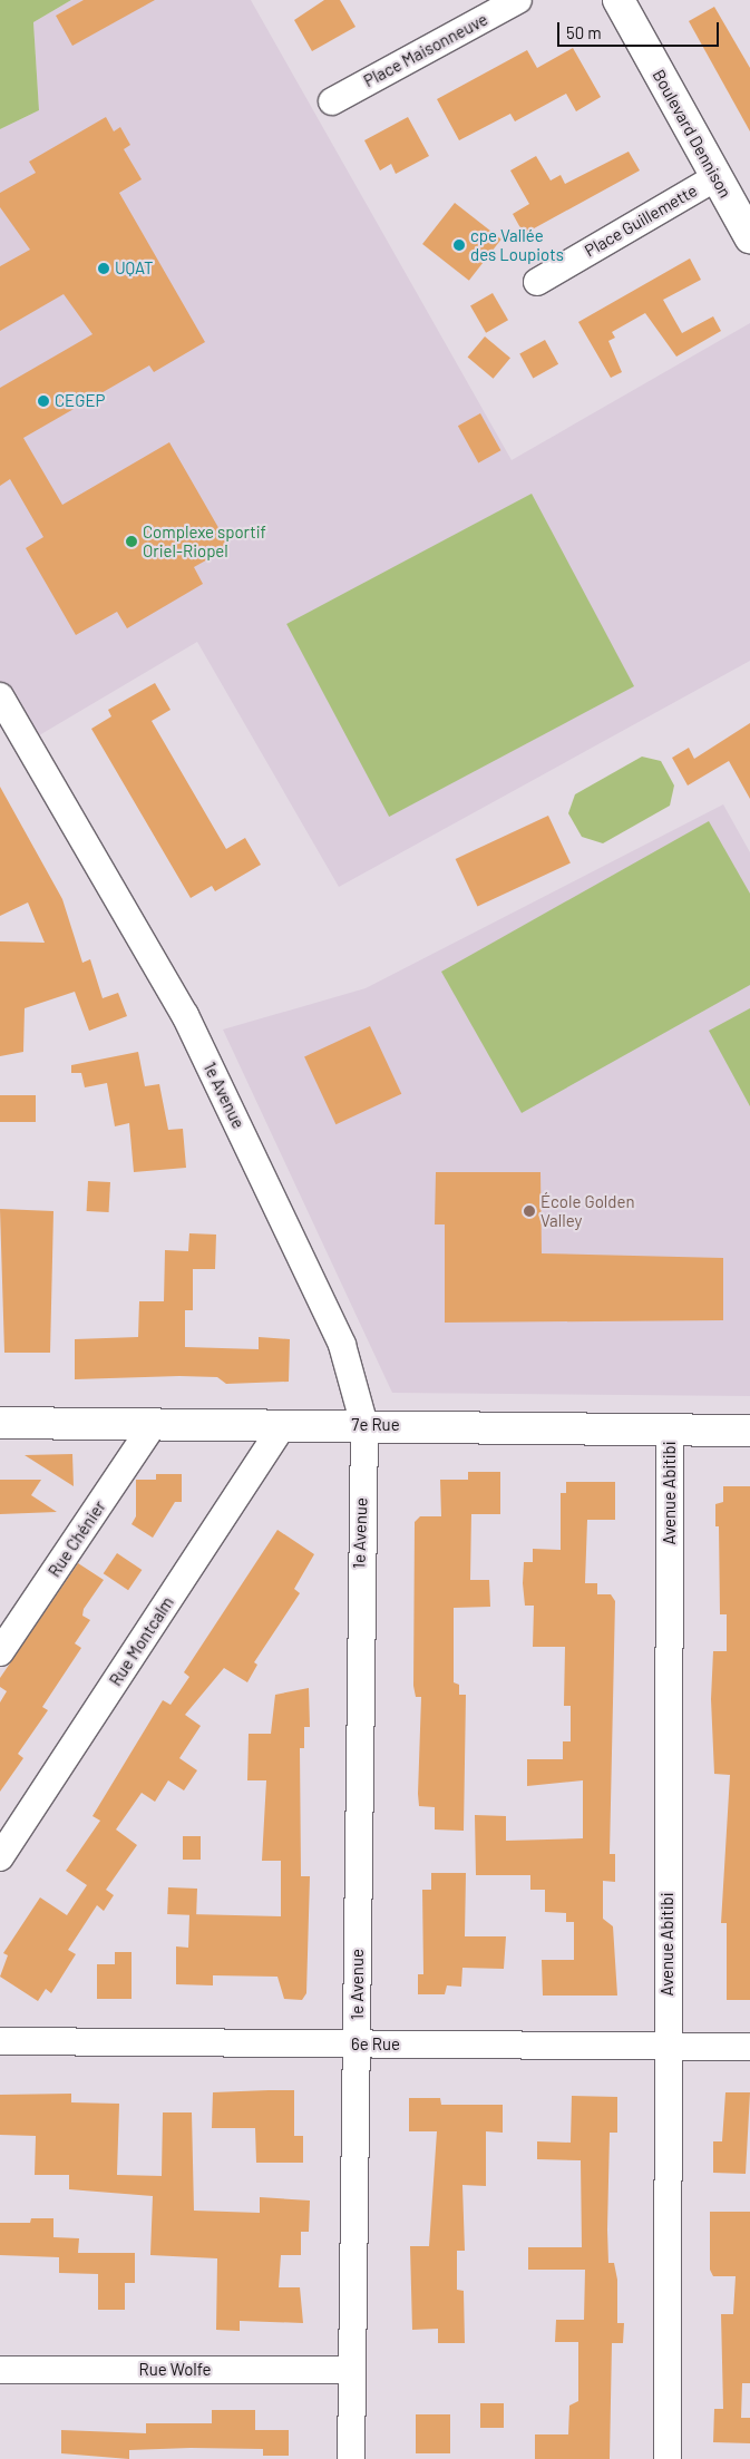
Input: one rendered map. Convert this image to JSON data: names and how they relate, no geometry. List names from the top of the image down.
{
  "streets": {
    "street": [
      "Place Maisonneuve",
      "Boulevard Dennison",
      "Place Guillemette",
      "1e Avenue",
      "7e Rue",
      "Avenue Abitibi",
      "Rue Chénier",
      "Rue Montcalm",
      "6e Rue",
      "Rue Wolfe"
    ]
  },
  "crossings": [
    ["Boulevard Dennison", "Place Guillemette"],
    ["1e Avenue", "7e Rue"],
    ["1e Avenue", "6e Rue"],
    ["1e Avenue", "Rue Wolfe"],
    ["7e Rue", "Avenue Abitibi"],
    ["7e Rue", "Rue Chénier"],
    ["7e Rue", "Rue Montcalm"],
    ["Avenue Abitibi", "6e Rue"]
  ],
  "places": [
    "cpe Vallée des Loupiots",
    "UQAT",
    "CEGEP",
    "Complexe sportif Oriel-Riopel",
    "École Golden Valley"
  ],
  "scale_bar": "50 m"
}
